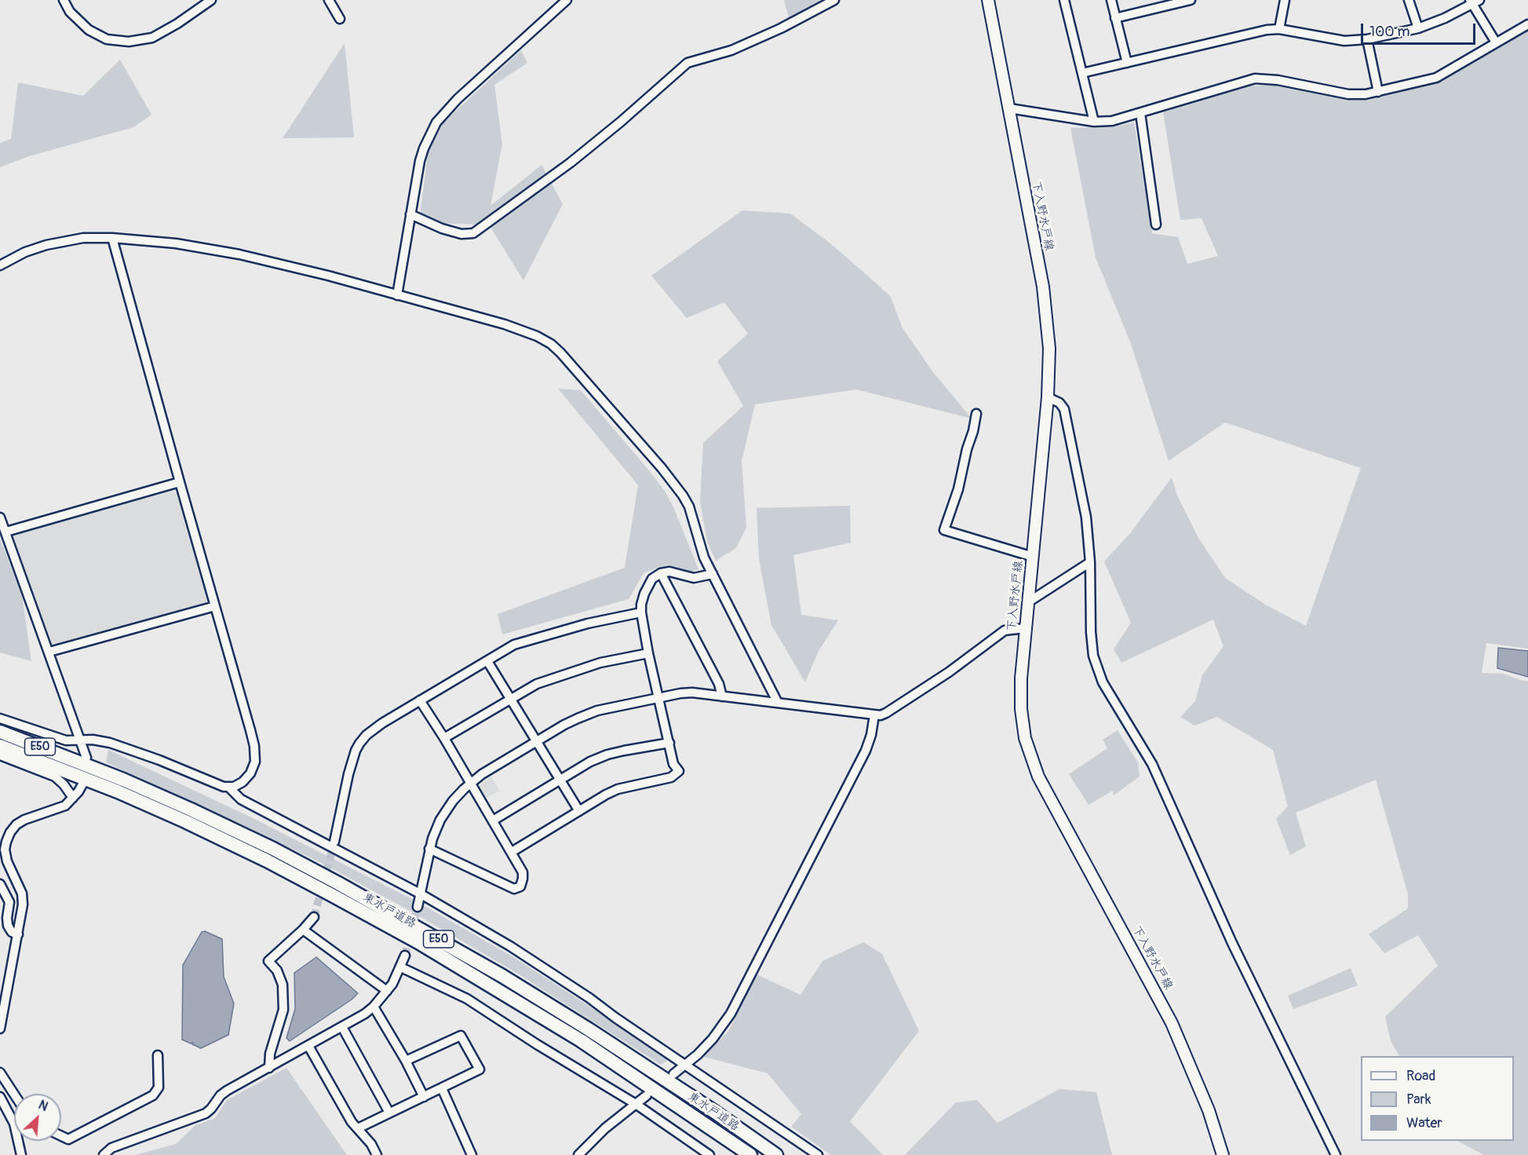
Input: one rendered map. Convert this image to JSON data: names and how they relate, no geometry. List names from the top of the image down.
{
  "streets": {
    "highway": ["E50", "東水戸道路"],
    "main road": ["下入野水戸線"]
  },
  "legend": ["Road", "Park", "Water"],
  "scale_bar": "100 m",
  "north": "top right"
}
